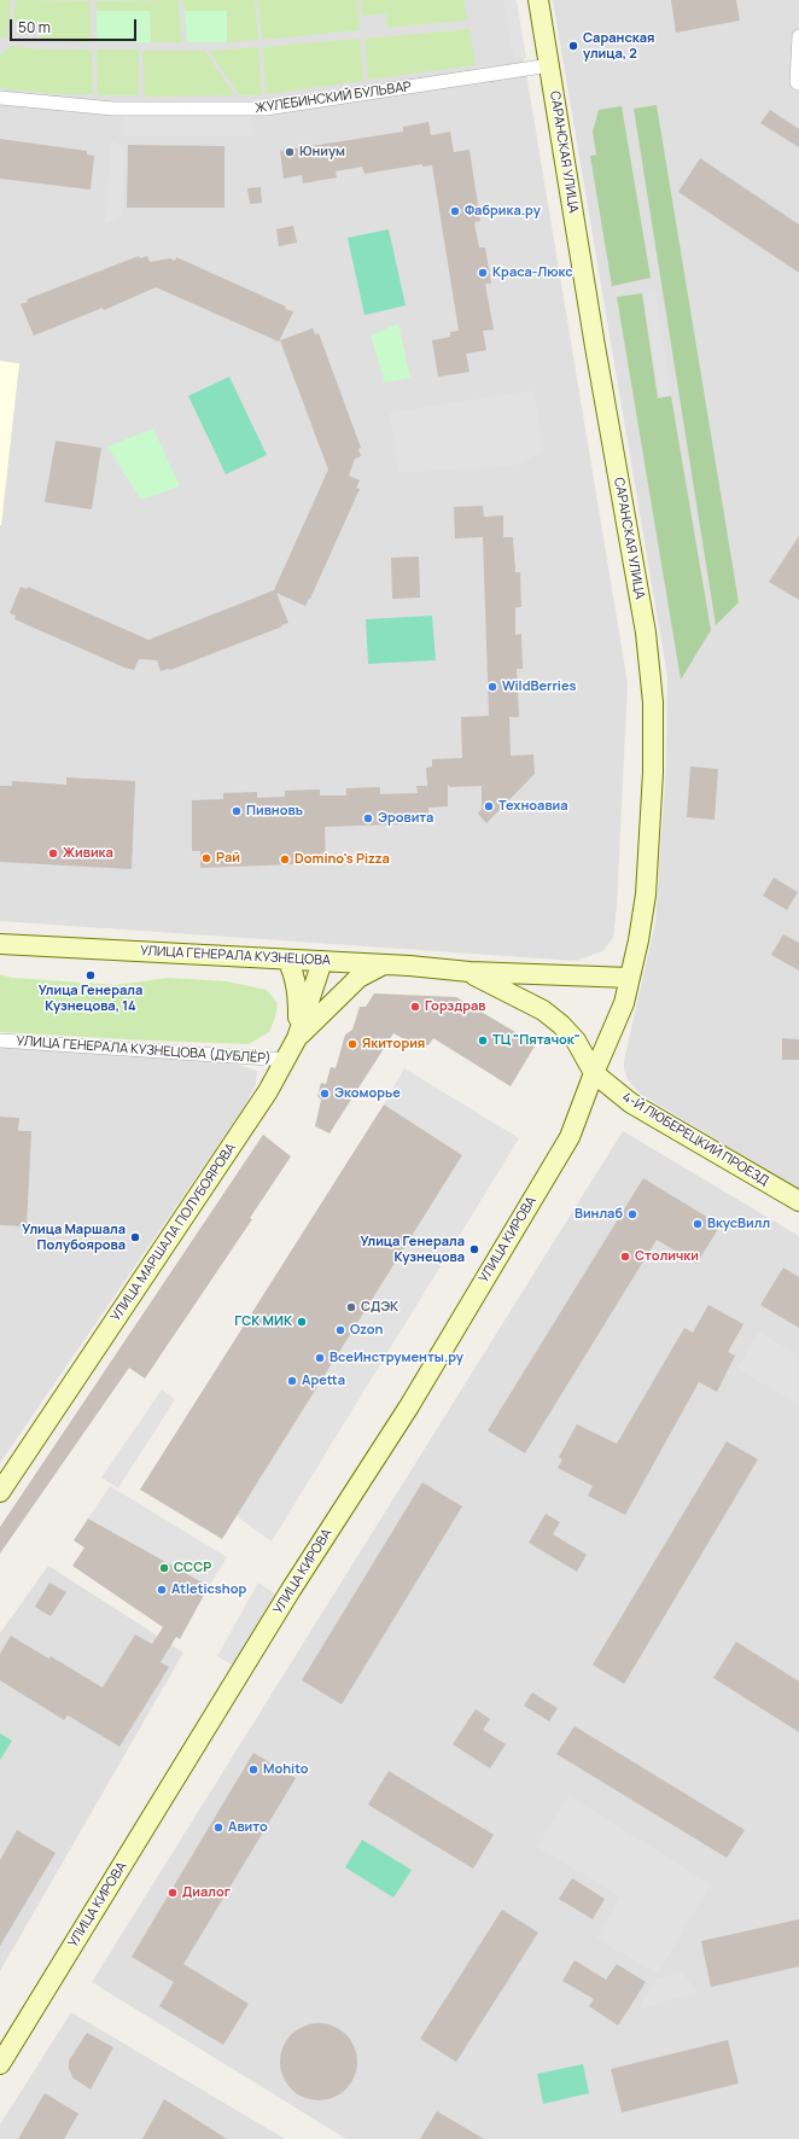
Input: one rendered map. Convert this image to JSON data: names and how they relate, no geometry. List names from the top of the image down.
{
  "streets": {
    "main road": [
      "САРАНСКАЯ УЛИЦА",
      "УЛИЦА ГЕНЕРАЛА КУЗНЕЦОВА",
      "4-Й ЛЮБЕРЕЦКИЙ ПРОЕЗД",
      "УЛИЦА МАРШАЛА ПОЛУБОЯРОВА",
      "УЛИЦА КИРОВА"
    ],
    "street": ["ЖУЛЕБИНСКИЙ БУЛЬВАР", "УЛИЦА ГЕНЕРАЛА КУЗНЕЦОВА (ДУБЛЁР)"]
  },
  "crossings": [
    ["ЖУЛЕБИНСКИЙ БУЛЬВАР", "САРАНСКАЯ УЛИЦА"],
    ["САРАНСКАЯ УЛИЦА", "УЛИЦА ГЕНЕРАЛА КУЗНЕЦОВА"],
    ["САРАНСКАЯ УЛИЦА", "4-Й ЛЮБЕРЕЦКИЙ ПРОЕЗД"],
    ["САРАНСКАЯ УЛИЦА", "УЛИЦА КИРОВА"],
    ["УЛИЦА ГЕНЕРАЛА КУЗНЕЦОВА", "4-Й ЛЮБЕРЕЦКИЙ ПРОЕЗД"],
    ["УЛИЦА ГЕНЕРАЛА КУЗНЕЦОВА", "УЛИЦА МАРШАЛА ПОЛУБОЯРОВА"],
    ["УЛИЦА ГЕНЕРАЛА КУЗНЕЦОВА", "УЛИЦА КИРОВА"],
    ["УЛИЦА ГЕНЕРАЛА КУЗНЕЦОВА (ДУБЛЁР)", "УЛИЦА МАРШАЛА ПОЛУБОЯРОВА"],
    ["4-Й ЛЮБЕРЕЦКИЙ ПРОЕЗД", "УЛИЦА КИРОВА"]
  ],
  "places": [
    "Саранская улица, 2",
    "Юниум",
    "Фабрика.ру",
    "Краса-Люкс",
    "WildBerries",
    "Техноавиа",
    "Пивновъ",
    "Эровита",
    "Живика",
    "Рай",
    "Domino's Pizza",
    "Улица Генерала Кузнецова, 14",
    "Горздрав",
    "ТЦ \"Пятачок\"",
    "Якитория",
    "Экоморье",
    "Винлаб",
    "ВкусВилл",
    "Улица Маршала Полубоярова",
    "Улица Генерала Кузнецова",
    "Столички",
    "СДЭК",
    "ГСК МИК",
    "Ozon",
    "ВсеИнструменты.ру",
    "Apetta",
    "СССР",
    "Atleticshop",
    "Mohito",
    "Авито",
    "Диалог"
  ],
  "scale_bar": "50 m"
}
